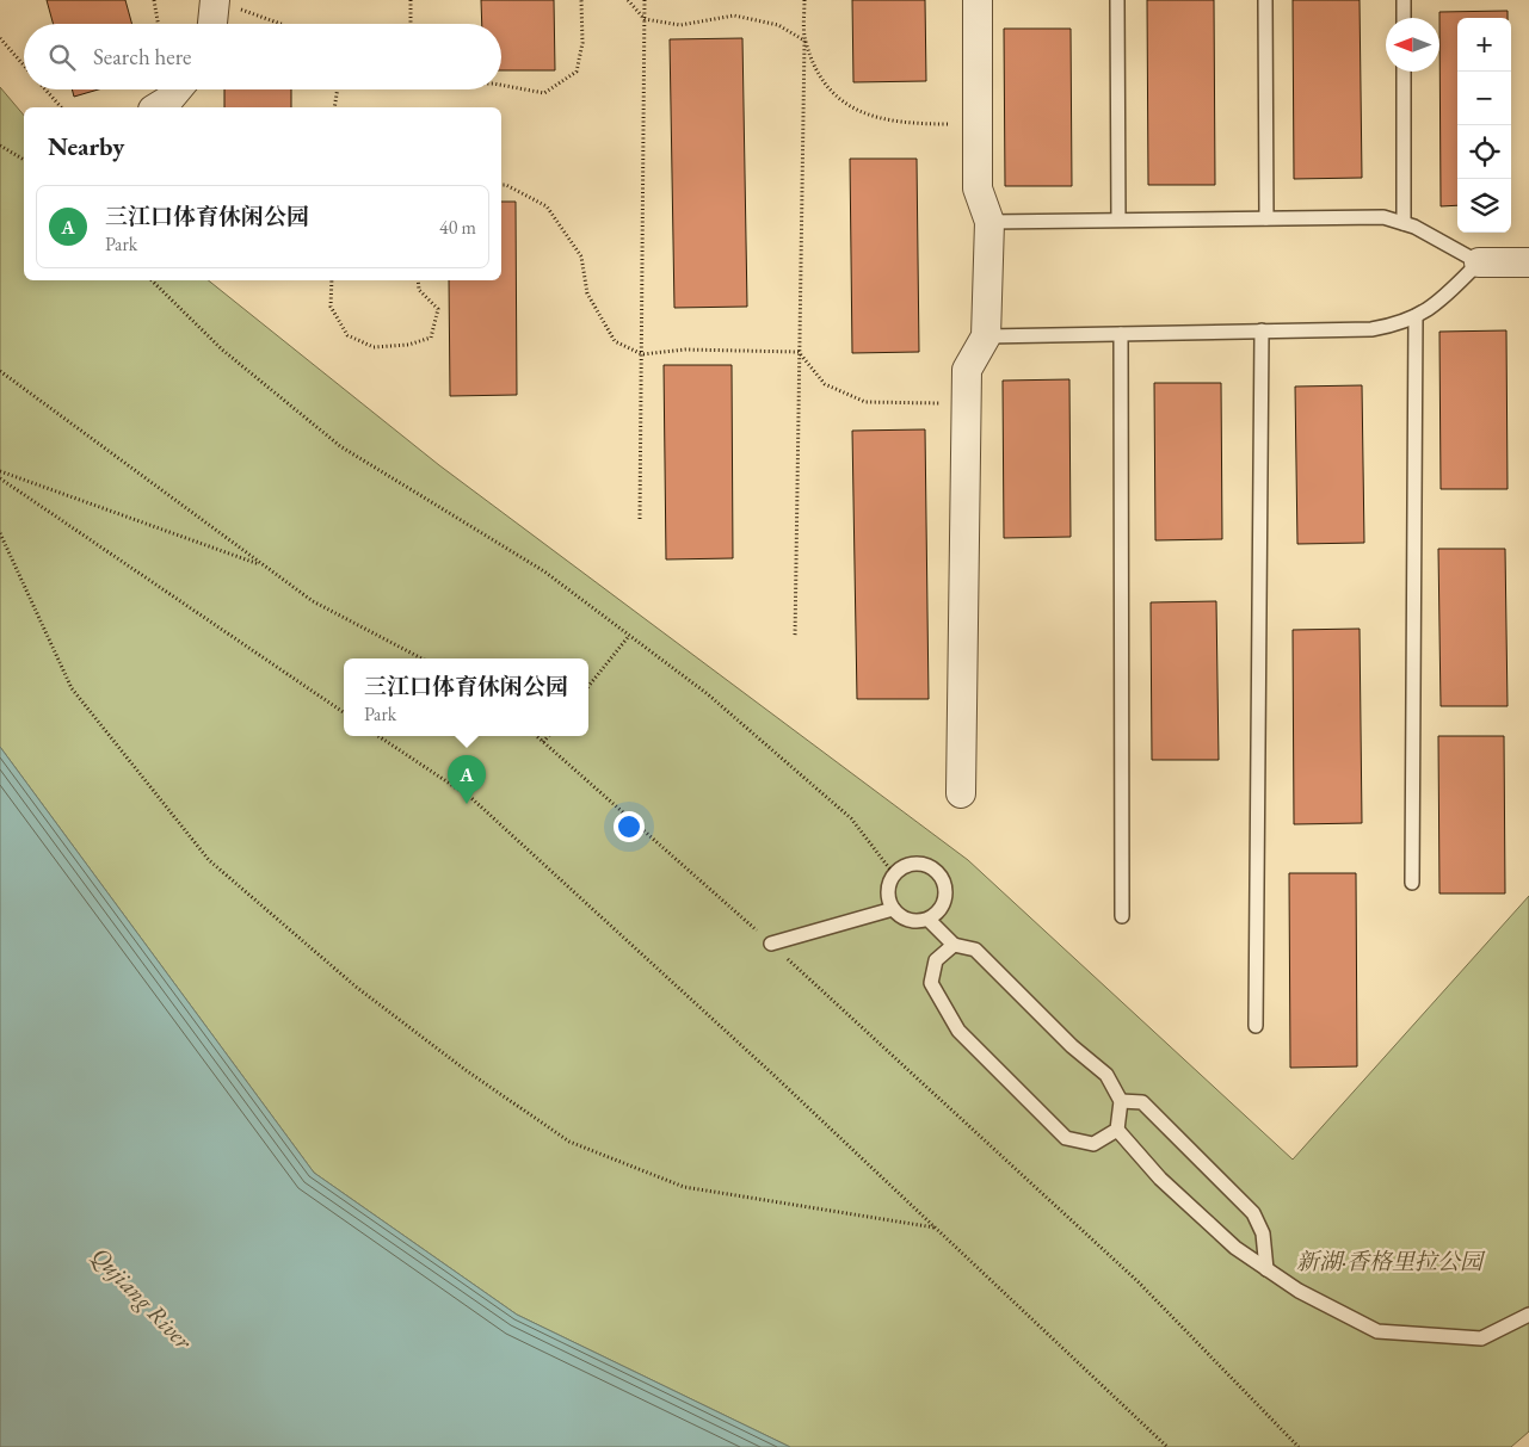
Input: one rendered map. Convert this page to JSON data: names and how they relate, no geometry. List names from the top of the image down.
{
  "water": ["Qujiang River"],
  "parks": ["新湖·香格里拉公园"],
  "north": "left",
  "page": {
    "map_buttons": ["+", "−"],
    "search": "Search here",
    "heading": "Nearby",
    "list": [
      {
        "mark": "A",
        "name": "三江口体育休闲公园",
        "note": "Park",
        "value": "40 m"
      }
    ],
    "popup": ["三江口体育休闲公园", "Park"],
    "pins": "A"
  }
}
